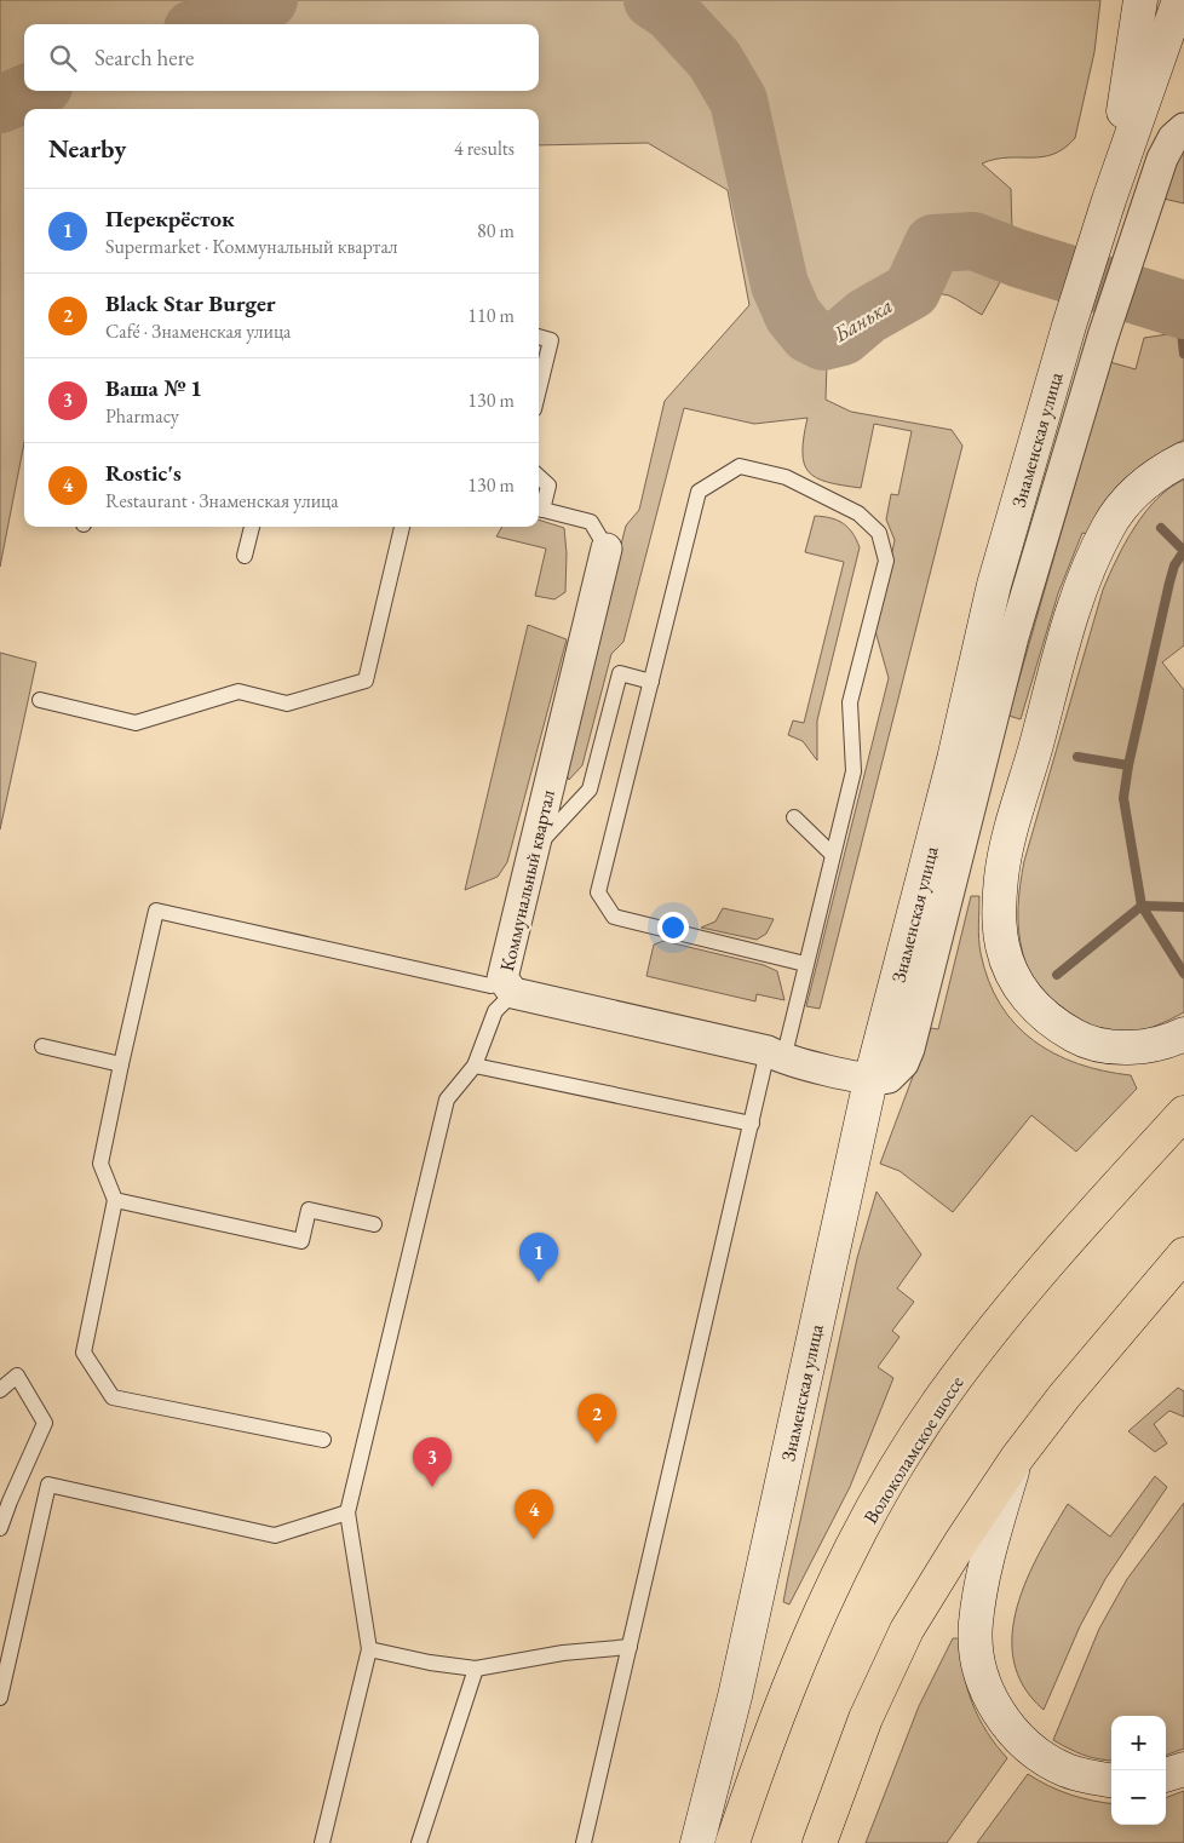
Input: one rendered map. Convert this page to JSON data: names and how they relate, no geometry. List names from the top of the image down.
{
  "streets": {
    "main road": ["Знаменская улица", "Волоколамское шоссе"],
    "street": ["Коммунальный квартал"]
  },
  "crossings": [
    ["Знаменская улица", "Коммунальный квартал"]
  ],
  "water": ["Банька"],
  "page": {
    "search": "Search here",
    "heading": ["Nearby", "4 results"],
    "list": [
      {
        "mark": "1",
        "name": "Перекрёсток",
        "note": "Supermarket · Коммунальный квартал",
        "value": "80 m"
      },
      {
        "mark": "2",
        "name": "Black Star Burger",
        "note": "Café · Знаменская улица",
        "value": "110 m"
      },
      {
        "mark": "3",
        "name": "Ваша № 1",
        "note": "Pharmacy",
        "value": "130 m"
      },
      {
        "mark": "4",
        "name": "Rostic's",
        "note": "Restaurant · Знаменская улица",
        "value": "130 m"
      }
    ],
    "pins": [
      "1",
      "2",
      "3",
      "4"
    ],
    "map_buttons": ["+", "−"]
  }
}
